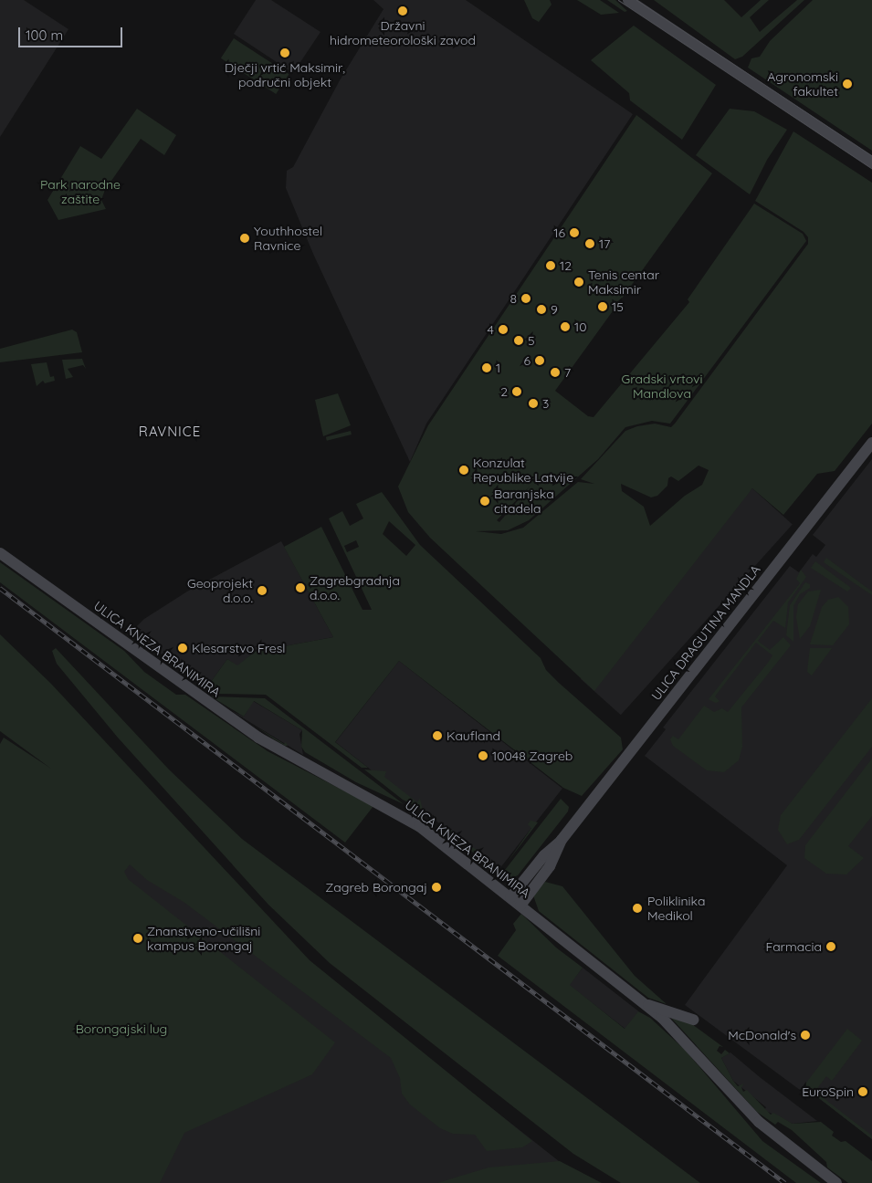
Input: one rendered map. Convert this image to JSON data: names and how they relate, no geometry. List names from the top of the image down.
{
  "streets": {
    "main road": ["ULICA DRAGUTINA MANDLA", "ULICA KNEZA BRANIMIRA"]
  },
  "crossings": [
    ["ULICA DRAGUTINA MANDLA", "ULICA KNEZA BRANIMIRA"]
  ],
  "districts": ["RAVNICE"],
  "parks": ["Park narodne zaštite", "Gradski vrtovi Mandlova", "Borongajski lug"],
  "places": [
    "Državni hidrometeorološki zavod",
    "Dječji vrtić Maksimir, područni objekt",
    "Agronomski fakultet",
    "16",
    "Youthhostel Ravnice",
    "17",
    "12",
    "Tenis centar Maksimir",
    "8",
    "15",
    "9",
    "10",
    "4",
    "5",
    "6",
    "1",
    "7",
    "2",
    "3",
    "Konzulat Republike Latvije",
    "Baranjska citadela",
    "Zagrebgradnja d.o.o.",
    "Geoprojekt d.o.o.",
    "Klesarstvo Fresl",
    "Kaufland",
    "10048 Zagreb",
    "Zagreb Borongaj",
    "Poliklinika Medikol",
    "Znanstveno-učilišni kampus Borongaj",
    "Farmacia",
    "McDonald's",
    "EuroSpin"
  ],
  "scale_bar": "100 m"
}
